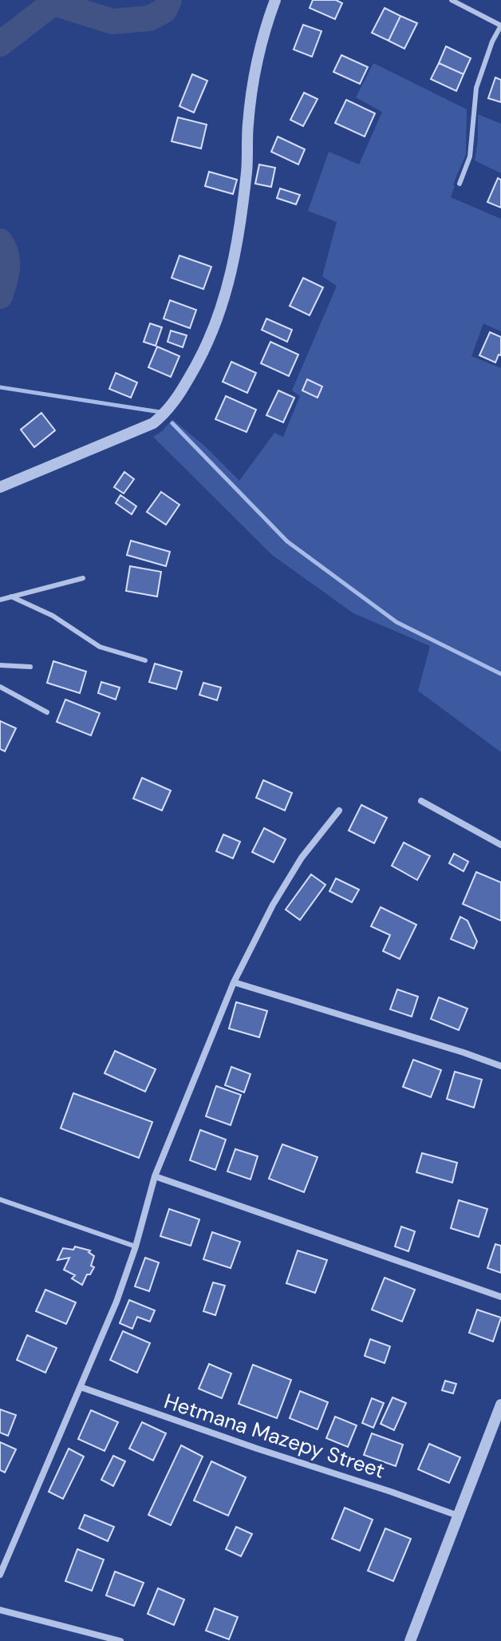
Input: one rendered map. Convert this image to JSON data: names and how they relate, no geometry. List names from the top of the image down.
{
  "streets": {
    "street": ["Hetmana Mazepy Street"]
  }
}
